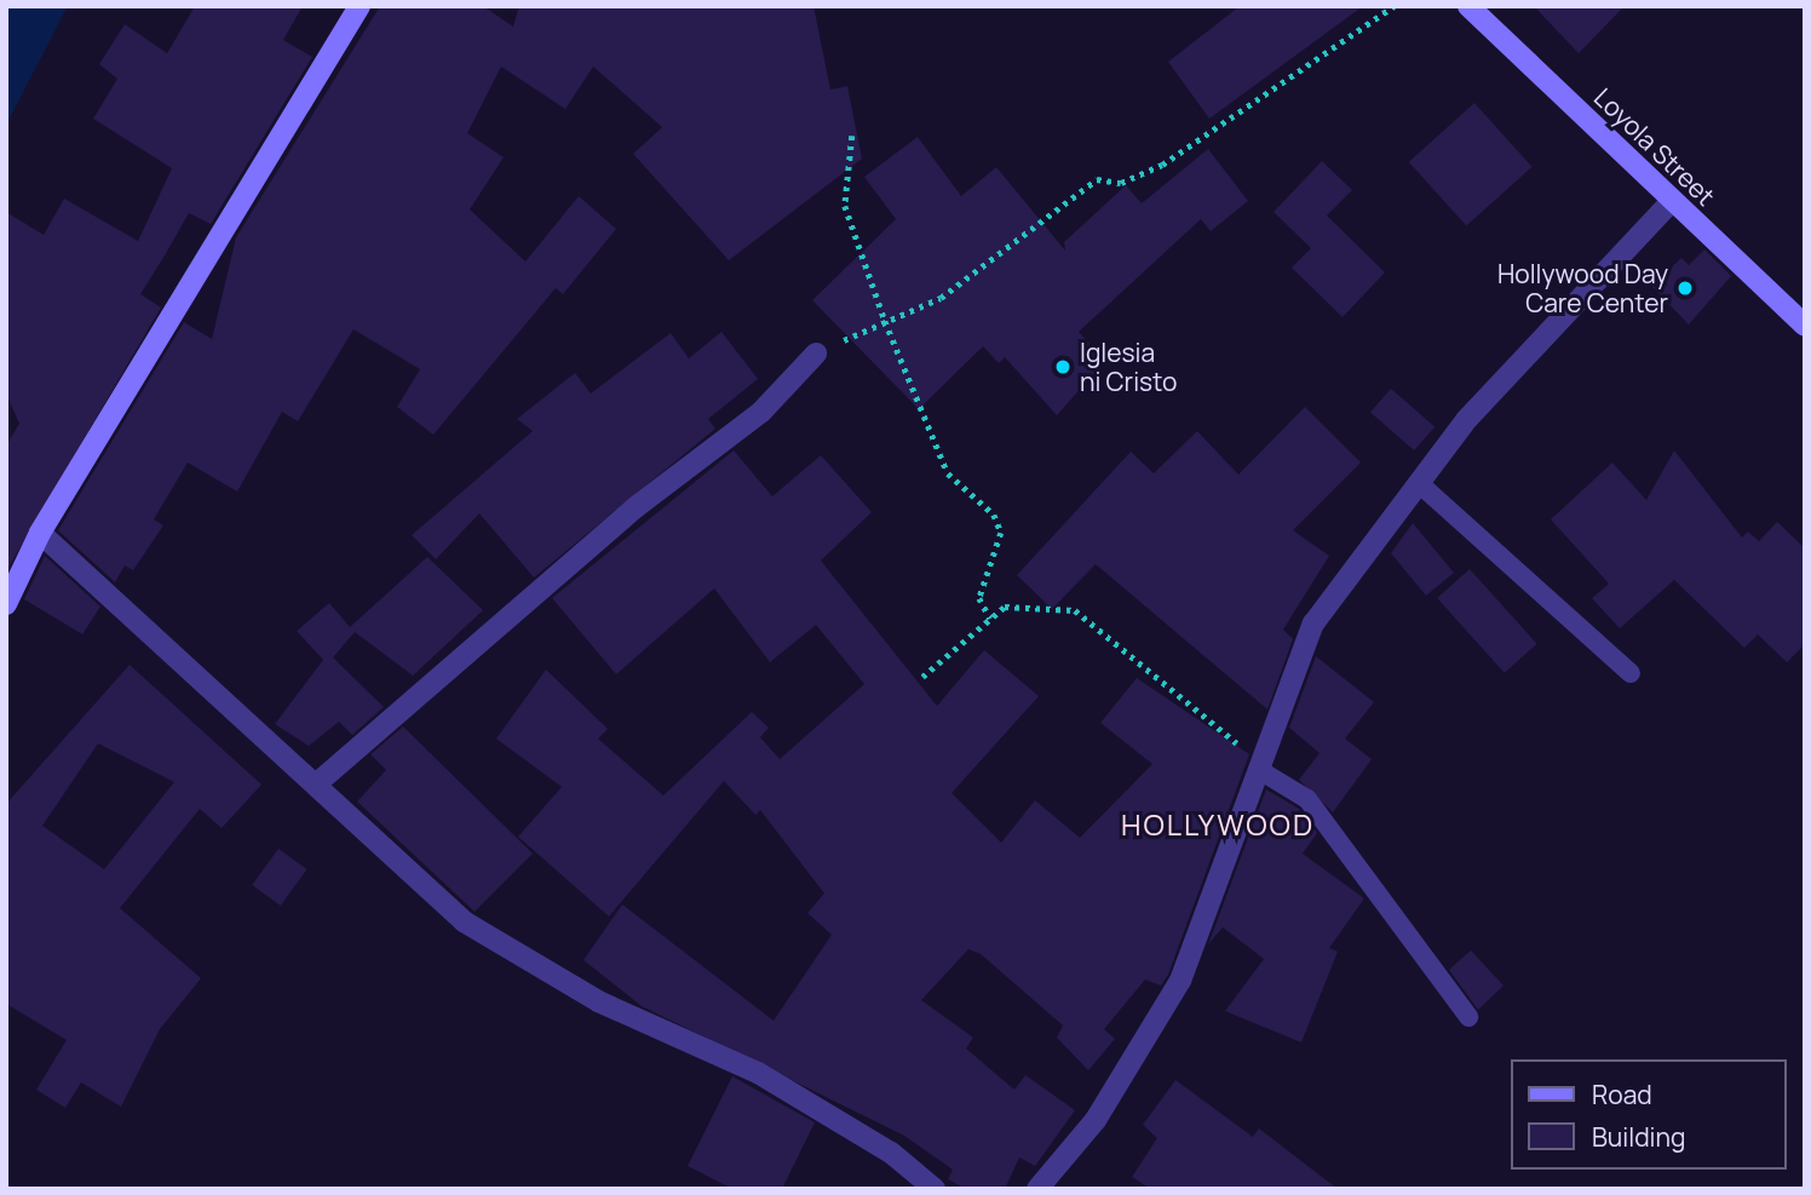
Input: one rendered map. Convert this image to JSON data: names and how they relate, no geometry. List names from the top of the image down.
{
  "streets": {
    "street": ["Loyola Street"]
  },
  "districts": ["HOLLYWOOD"],
  "places": ["Hollywood Day Care Center", "Iglesia ni Cristo"],
  "legend": ["Road", "Building"]
}
